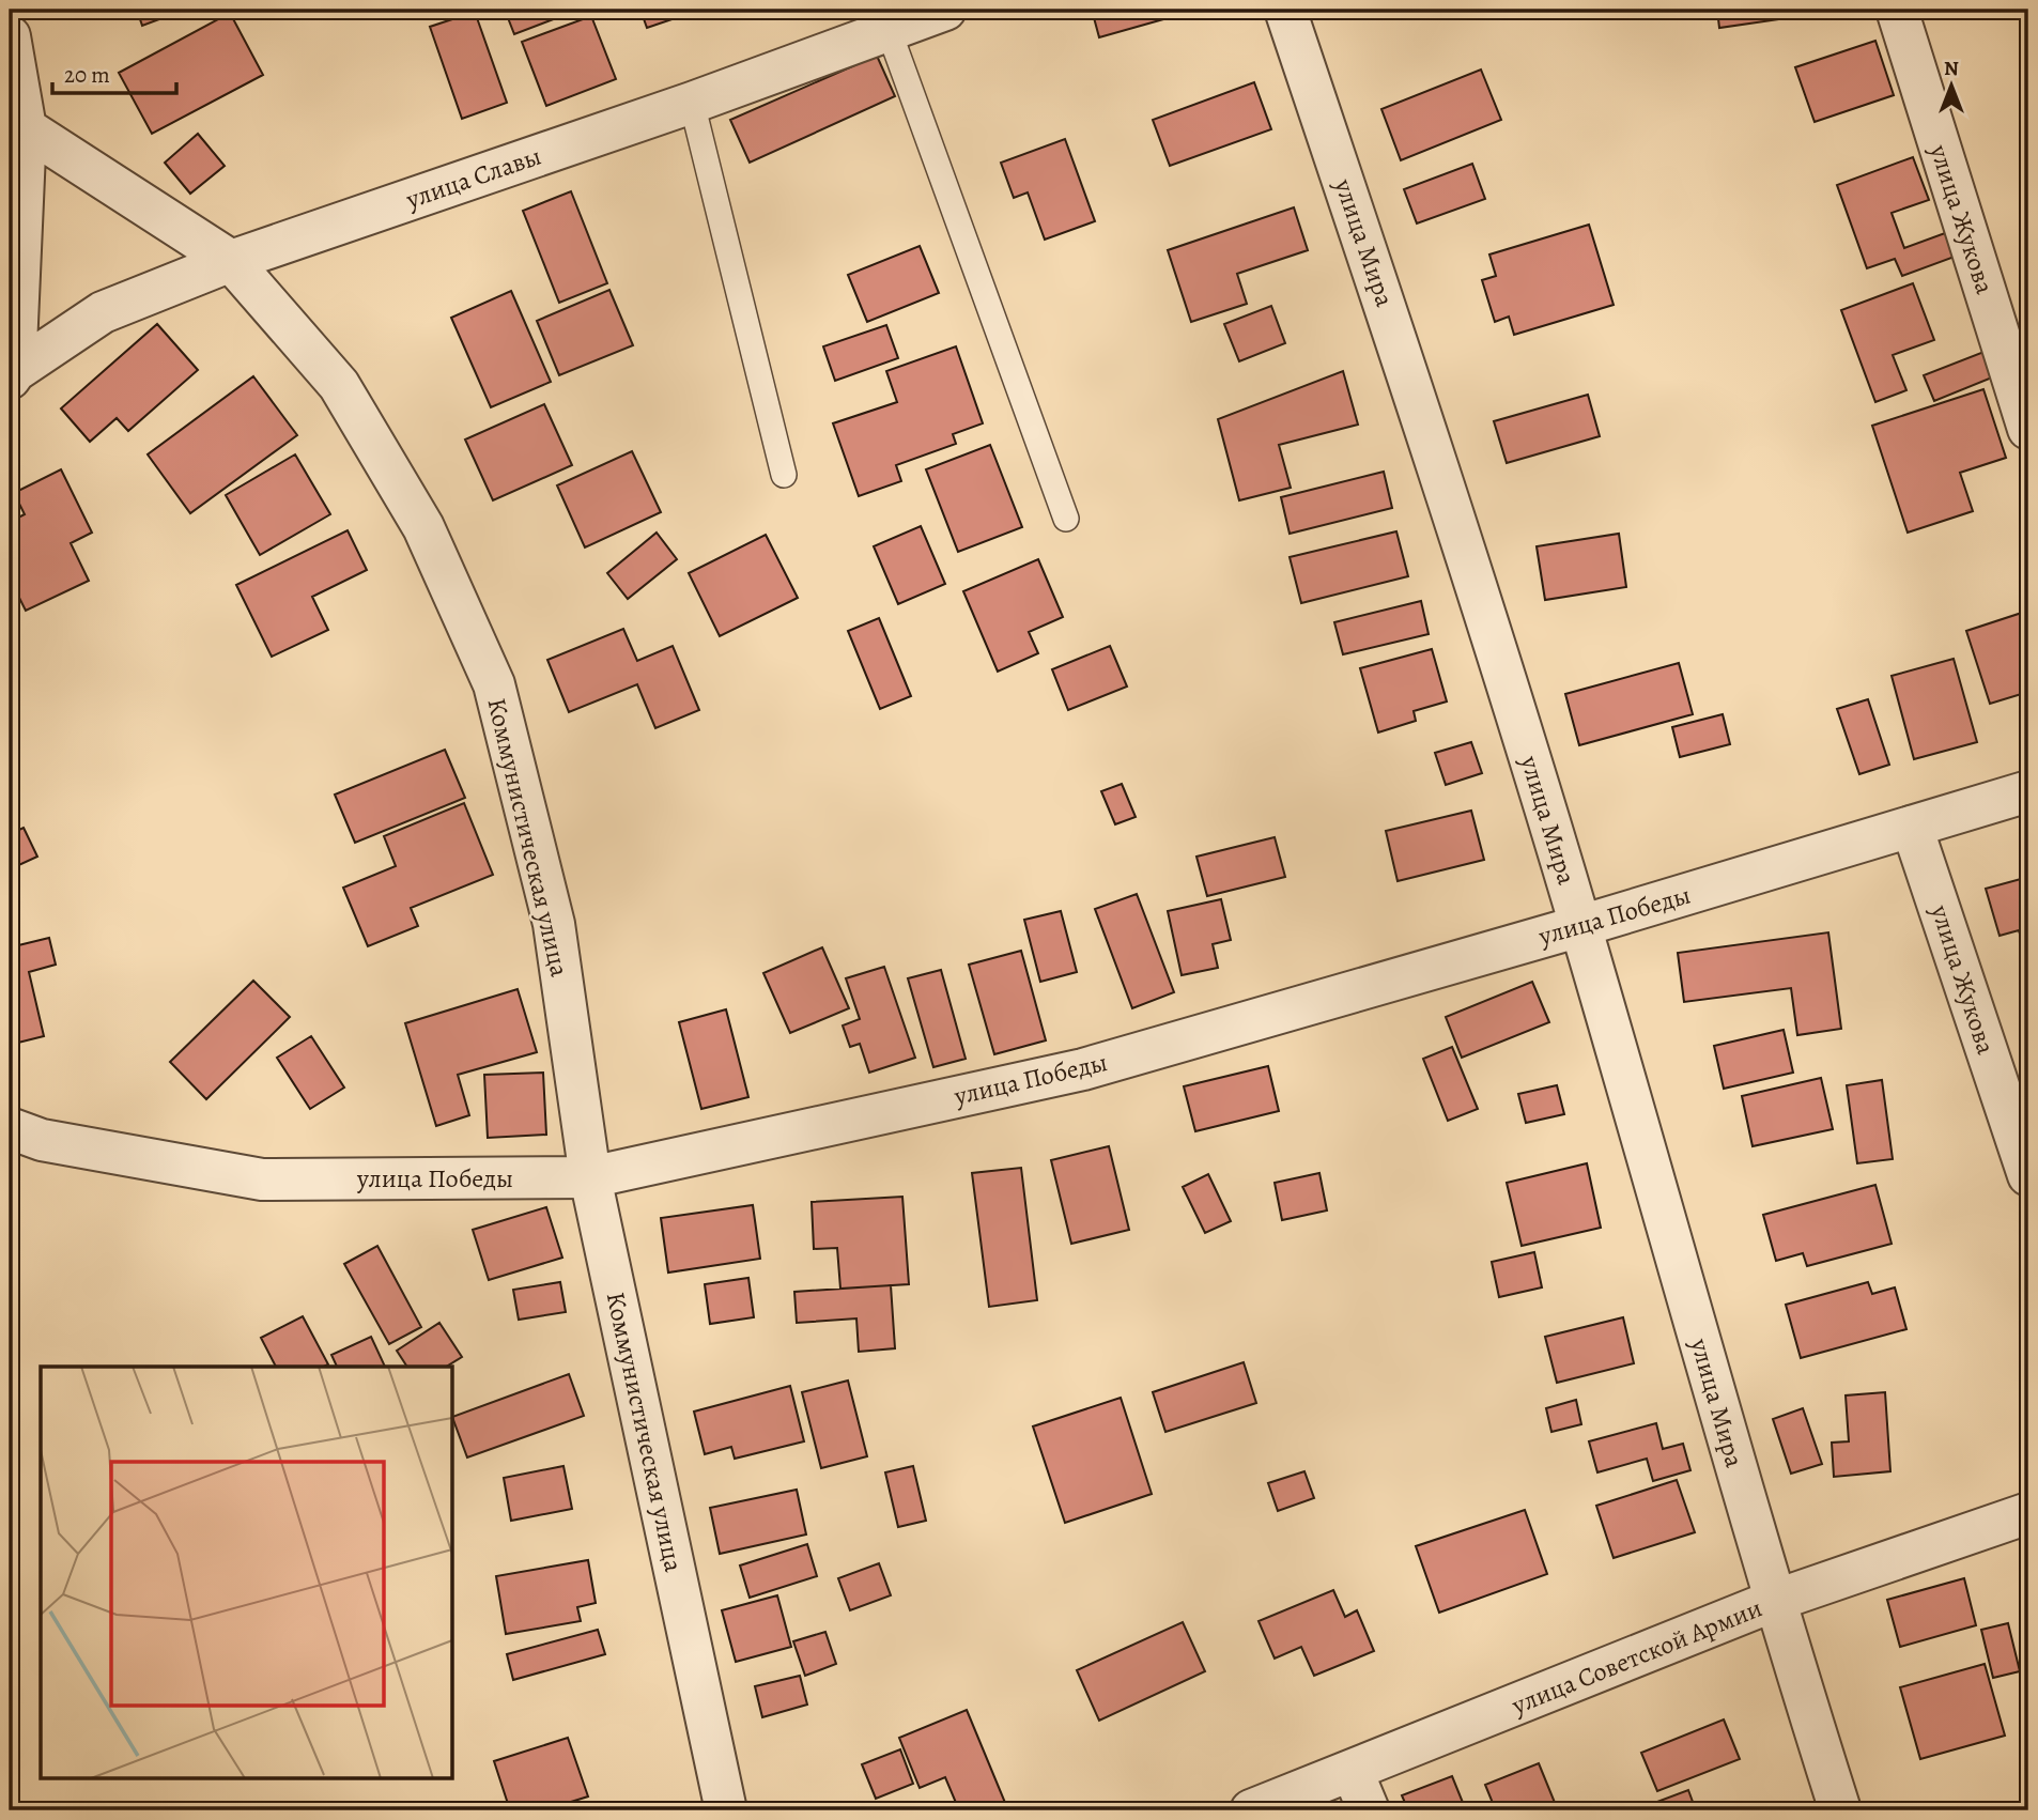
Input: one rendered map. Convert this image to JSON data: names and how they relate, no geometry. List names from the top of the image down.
{
  "streets": {
    "street": [
      "улица Славы",
      "улица Жукова",
      "улица Мира",
      "Коммунистическая улица",
      "улица Победы",
      "улица Советской Армии"
    ]
  },
  "crossings": [
    ["улица Славы", "Коммунистическая улица"],
    ["улица Жукова", "улица Победы"],
    ["улица Мира", "улица Победы"],
    ["улица Мира", "улица Советской Армии"],
    ["Коммунистическая улица", "улица Победы"]
  ],
  "scale_bar": "20 m",
  "north": "top"
}
